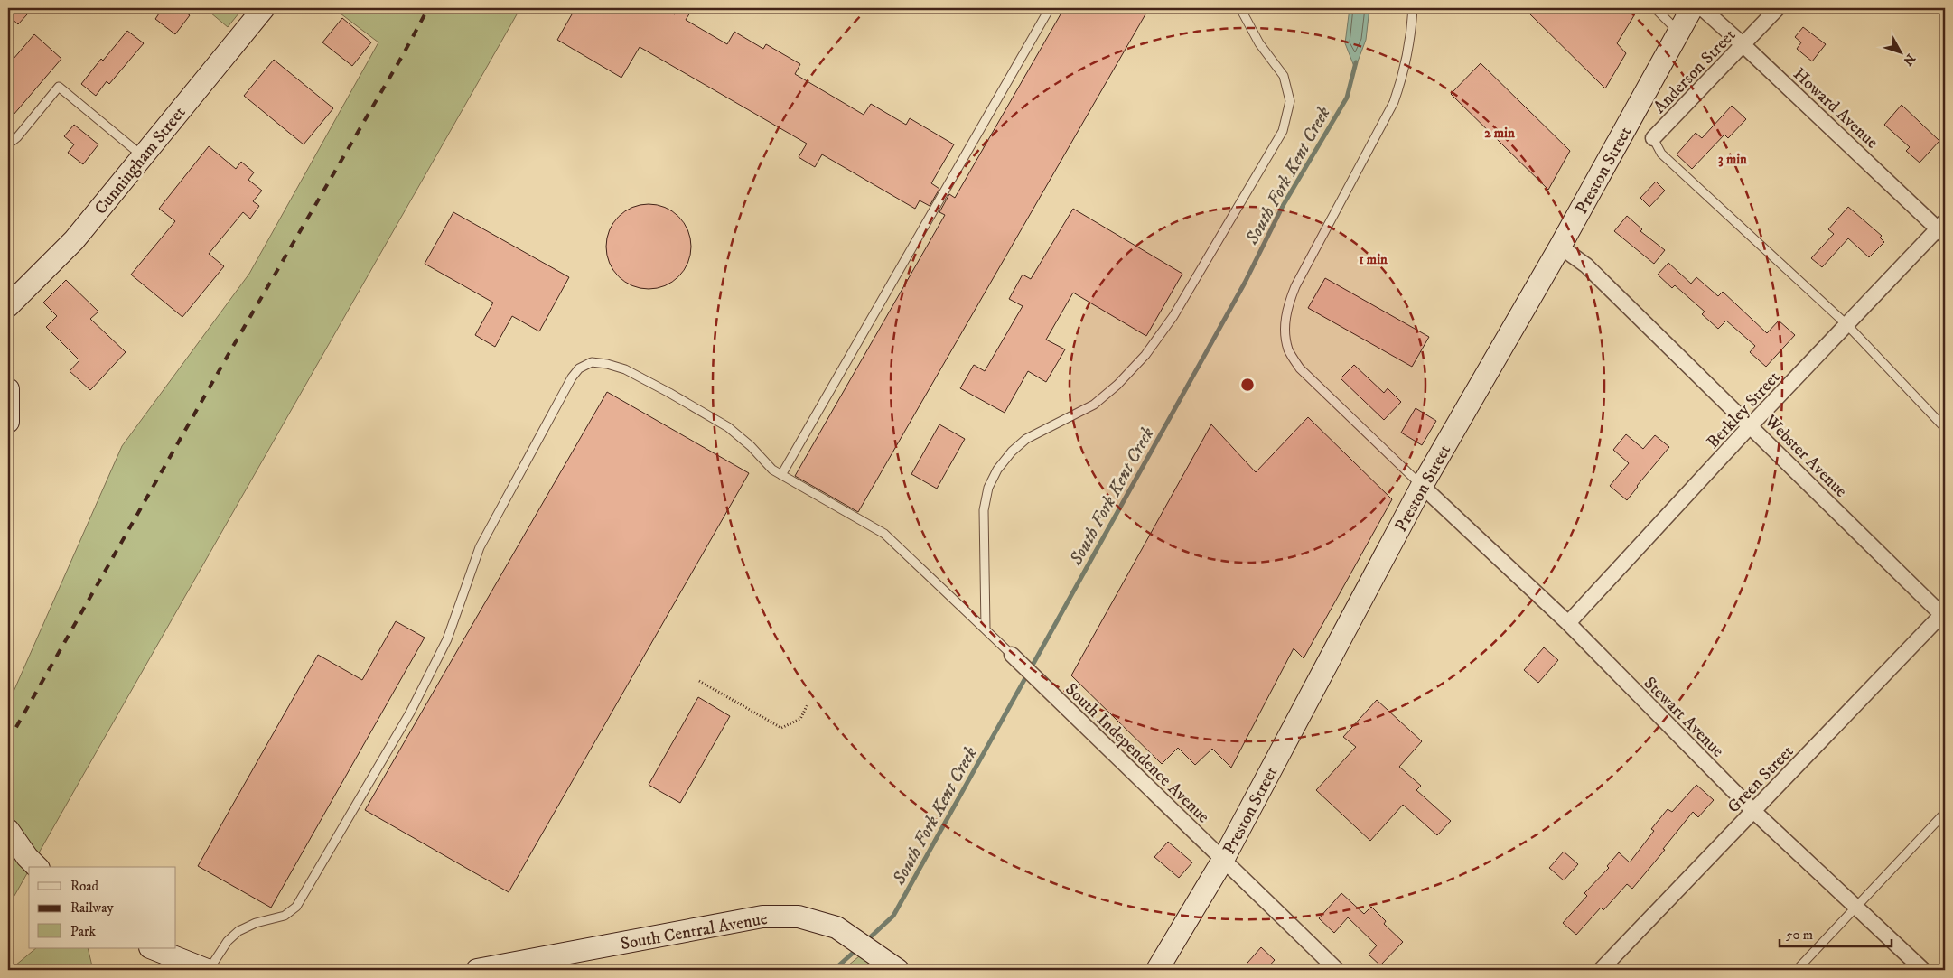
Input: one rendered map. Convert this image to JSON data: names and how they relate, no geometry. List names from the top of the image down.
{
  "streets": {
    "street": [
      "Anderson Street",
      "Howard Avenue",
      "Cunningham Street",
      "Preston Street",
      "Berkley Street",
      "Webster Avenue",
      "Stewart Avenue",
      "South Independence Avenue",
      "Green Street",
      "South Central Avenue"
    ]
  },
  "crossings": [
    ["Anderson Street", "Howard Avenue"],
    ["Howard Avenue", "Berkley Street"],
    ["Preston Street", "Webster Avenue"],
    ["Preston Street", "Stewart Avenue"],
    ["Preston Street", "South Independence Avenue"],
    ["Berkley Street", "Webster Avenue"],
    ["Berkley Street", "Stewart Avenue"],
    ["Webster Avenue", "Green Street"],
    ["Stewart Avenue", "Green Street"]
  ],
  "water": ["South Fork Kent Creek"],
  "legend": ["Road", "Railway", "Park"],
  "scale_bar": "50 m",
  "north": "bottom right",
  "rings": ["2 min", "3 min", "1 min"]
}
